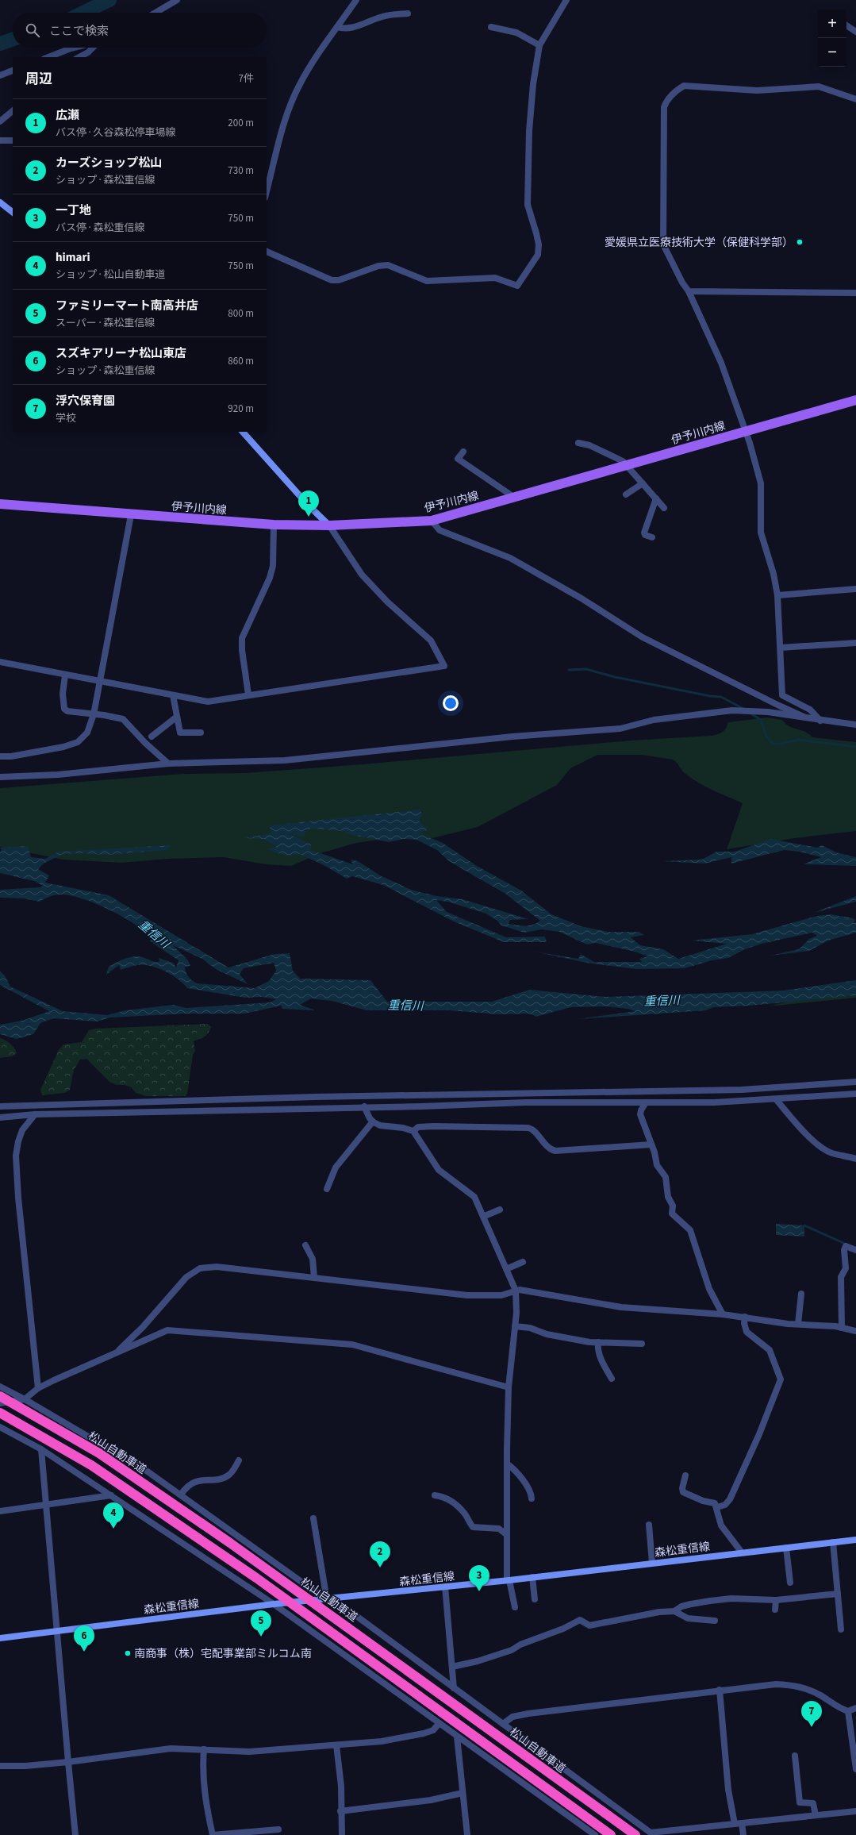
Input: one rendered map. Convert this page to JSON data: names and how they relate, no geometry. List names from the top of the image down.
{
  "streets": {
    "highway": ["松山自動車道"],
    "main road": ["伊予川内線", "森松重信線"]
  },
  "water": ["重信川"],
  "places": ["愛媛県立医療技術大学（保健科学部）", "南商事（株）宅配事業部ミルコム南"],
  "page": {
    "map_buttons": ["+", "−"],
    "search": "ここで検索",
    "heading": ["周辺", "7件"],
    "list": [
      {
        "mark": "1",
        "name": "広瀬",
        "note": "バス停 · 久谷森松停車場線",
        "value": "200 m"
      },
      {
        "mark": "2",
        "name": "カーズショップ松山",
        "note": "ショップ · 森松重信線",
        "value": "730 m"
      },
      {
        "mark": "3",
        "name": "一丁地",
        "note": "バス停 · 森松重信線",
        "value": "750 m"
      },
      {
        "mark": "4",
        "name": "himari",
        "note": "ショップ · 松山自動車道",
        "value": "750 m"
      },
      {
        "mark": "5",
        "name": "ファミリーマート南高井店",
        "note": "スーパー · 森松重信線",
        "value": "800 m"
      },
      {
        "mark": "6",
        "name": "スズキアリーナ松山東店",
        "note": "ショップ · 森松重信線",
        "value": "860 m"
      },
      {
        "mark": "7",
        "name": "浮穴保育園",
        "note": "学校",
        "value": "920 m"
      }
    ],
    "pins": [
      "1",
      "4",
      "2",
      "3",
      "5",
      "6",
      "7"
    ]
  }
}
